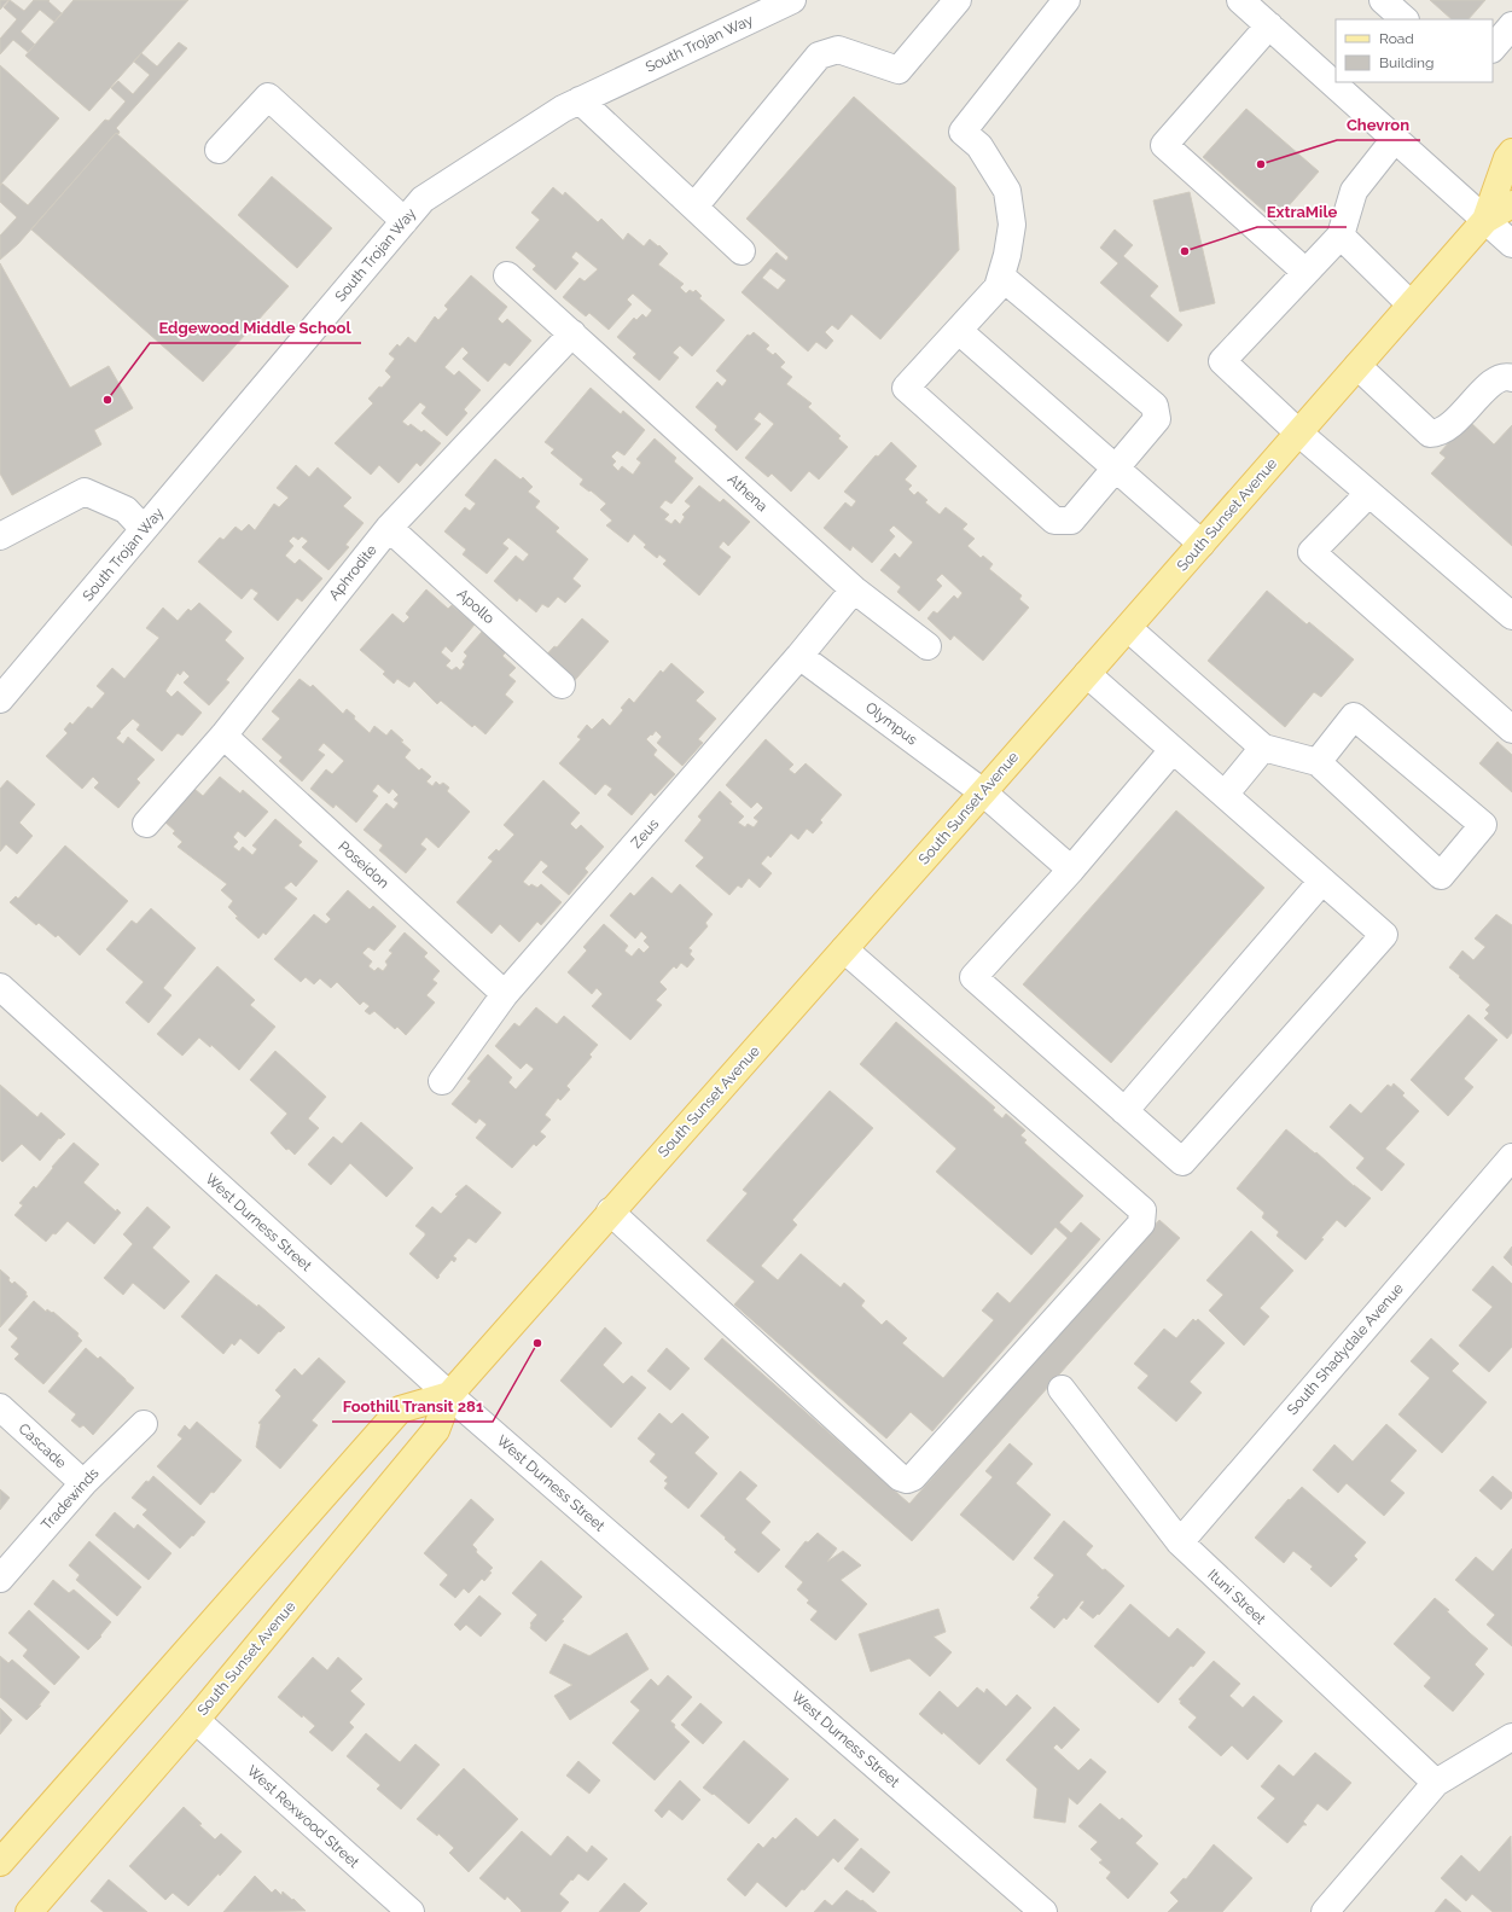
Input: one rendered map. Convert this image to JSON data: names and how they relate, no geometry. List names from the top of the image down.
{
  "streets": {
    "main road": ["South Sunset Avenue"],
    "street": [
      "South Trojan Way",
      "Athena",
      "Aphrodite",
      "Apollo",
      "Olympus",
      "Zeus",
      "Poseidon",
      "West Durness Street",
      "South Shadydale Avenue",
      "Cascade",
      "Tradewinds",
      "Ituni Street",
      "West Rexwood Street"
    ]
  },
  "crossings": [
    ["Athena", "Aphrodite"],
    ["Athena", "Zeus"],
    ["South Sunset Avenue", "Olympus"],
    ["South Sunset Avenue", "West Durness Street"],
    ["South Sunset Avenue", "West Rexwood Street"],
    ["Aphrodite", "Apollo"],
    ["Aphrodite", "Poseidon"],
    ["Olympus", "Zeus"],
    ["Zeus", "Poseidon"],
    ["South Shadydale Avenue", "Ituni Street"],
    ["Cascade", "Tradewinds"]
  ],
  "places": [
    "Chevron",
    "ExtraMile",
    "Edgewood Middle School",
    "Foothill Transit 281"
  ],
  "legend": ["Road", "Building"]
}
